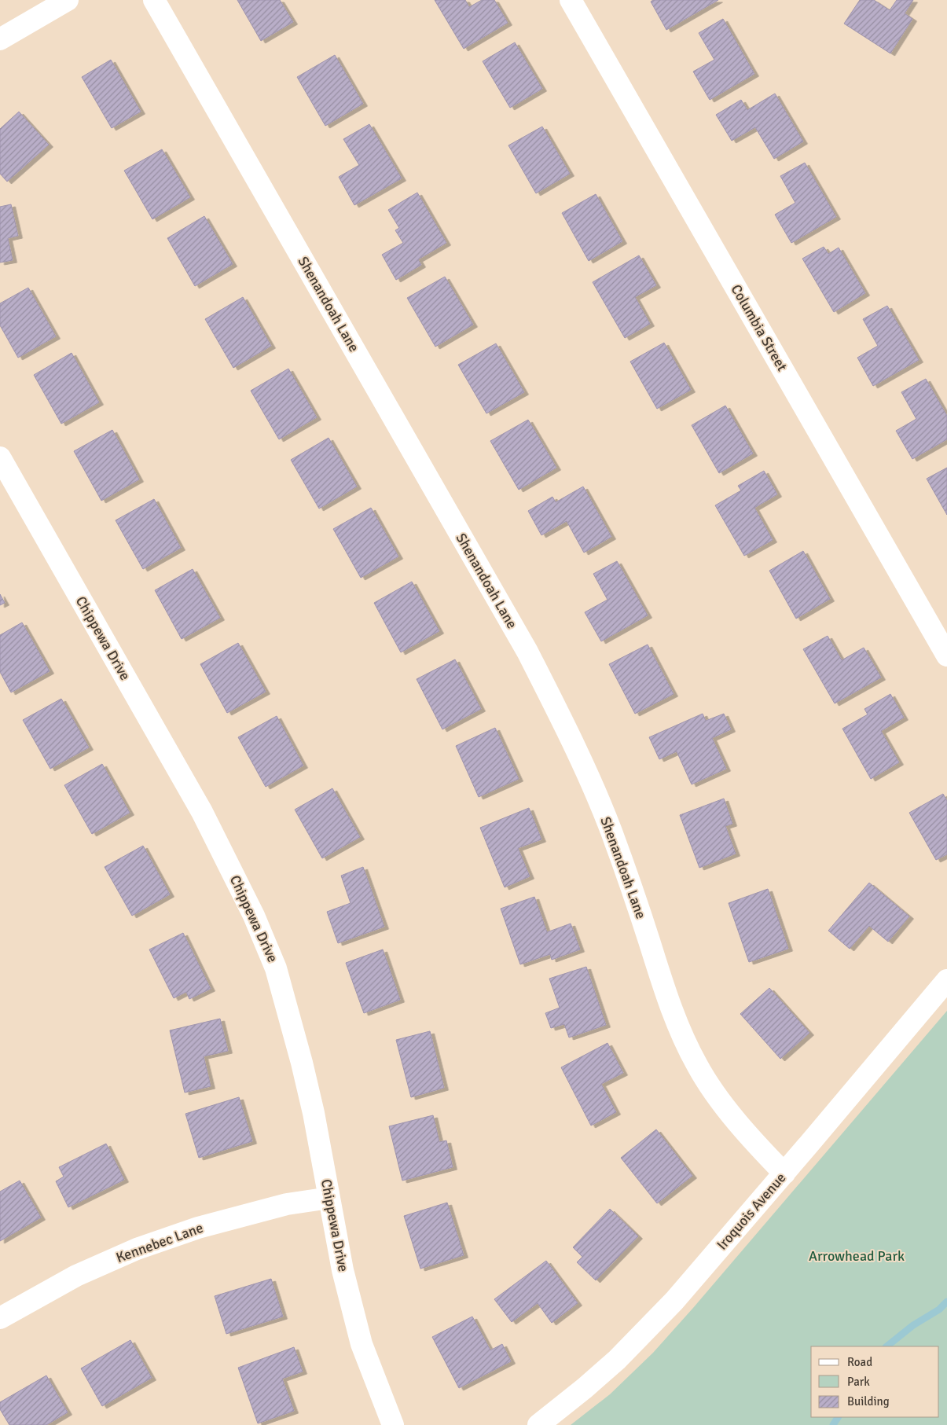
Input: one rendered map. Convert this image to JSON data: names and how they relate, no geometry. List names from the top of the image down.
{
  "streets": {
    "street": [
      "Shenandoah Lane",
      "Columbia Street",
      "Chippewa Drive",
      "Iroquois Avenue",
      "Kennebec Lane"
    ]
  },
  "crossings": [
    ["Shenandoah Lane", "Iroquois Avenue"],
    ["Chippewa Drive", "Kennebec Lane"]
  ],
  "parks": ["Arrowhead Park"],
  "legend": ["Road", "Park", "Building"]
}
